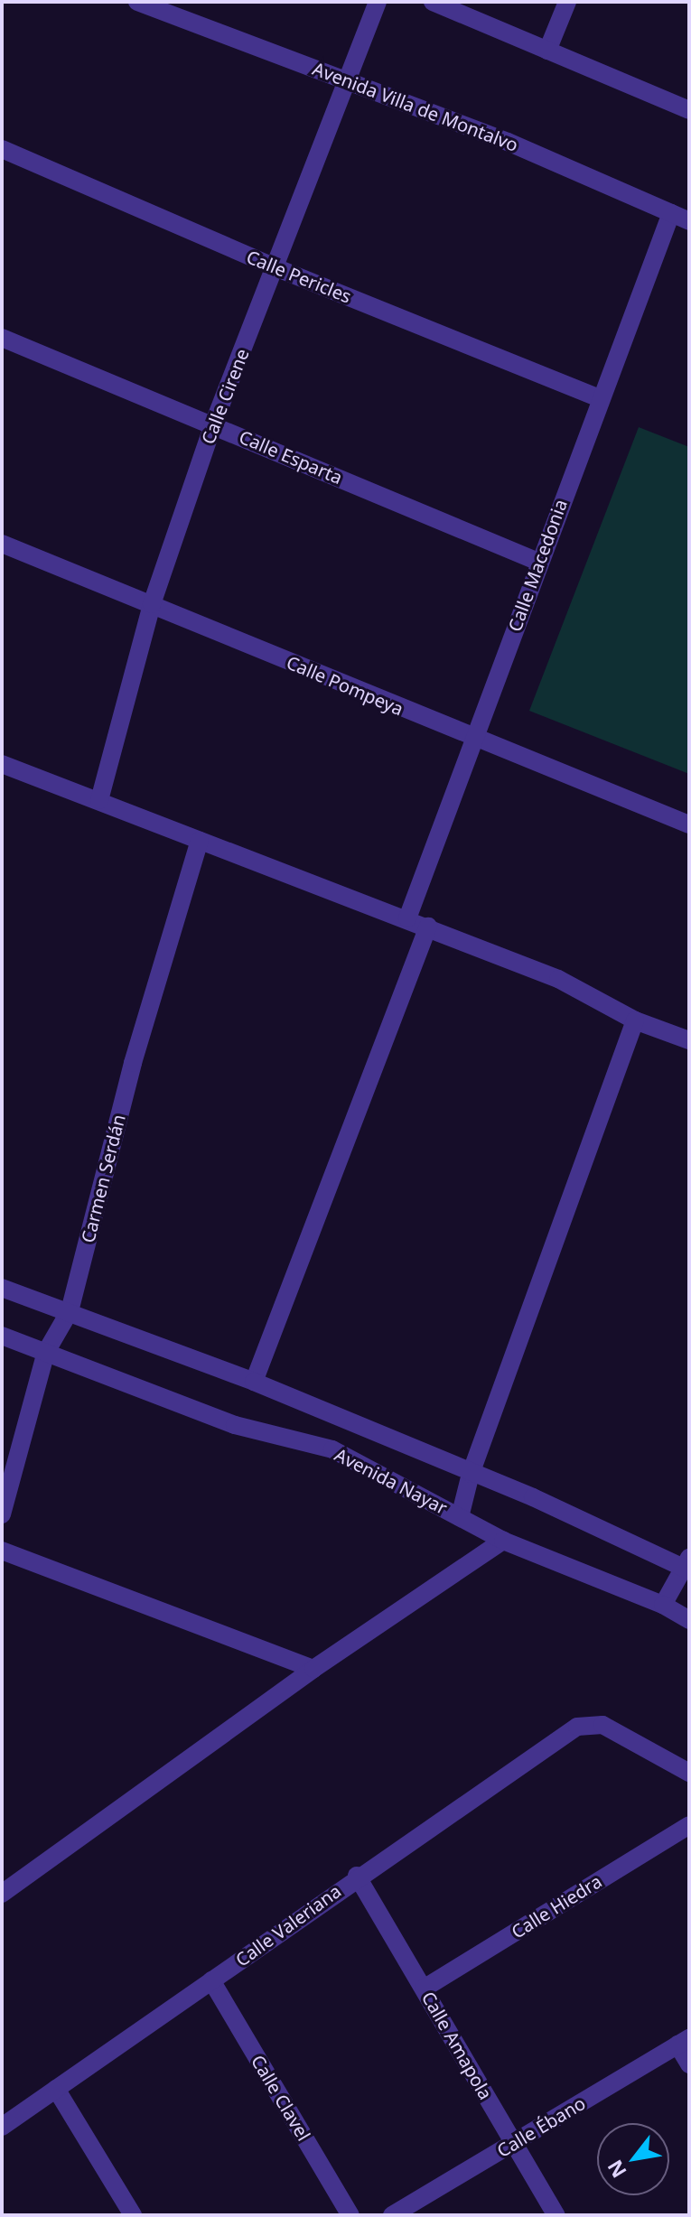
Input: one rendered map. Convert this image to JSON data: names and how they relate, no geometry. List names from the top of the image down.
{
  "streets": {
    "street": [
      "Avenida Villa de Montalvo",
      "Calle Pericles",
      "Calle Cirene",
      "Calle Esparta",
      "Calle Macedonia",
      "Calle Pompeya",
      "Carmen Serdán",
      "Avenida Nayar",
      "Calle Hiedra",
      "Calle Valeriana",
      "Calle Amapola",
      "Calle Clavel",
      "Calle Ébano"
    ]
  },
  "crossings": [
    ["Avenida Villa de Montalvo", "Calle Cirene"],
    ["Avenida Villa de Montalvo", "Calle Macedonia"],
    ["Calle Pericles", "Calle Cirene"],
    ["Calle Pericles", "Calle Macedonia"],
    ["Calle Cirene", "Calle Esparta"],
    ["Calle Cirene", "Calle Pompeya"],
    ["Calle Esparta", "Calle Macedonia"],
    ["Calle Macedonia", "Calle Pompeya"],
    ["Carmen Serdán", "Avenida Nayar"],
    ["Calle Hiedra", "Calle Amapola"],
    ["Calle Valeriana", "Calle Amapola"],
    ["Calle Valeriana", "Calle Clavel"],
    ["Calle Amapola", "Calle Ébano"]
  ],
  "north": "bottom left"
}
